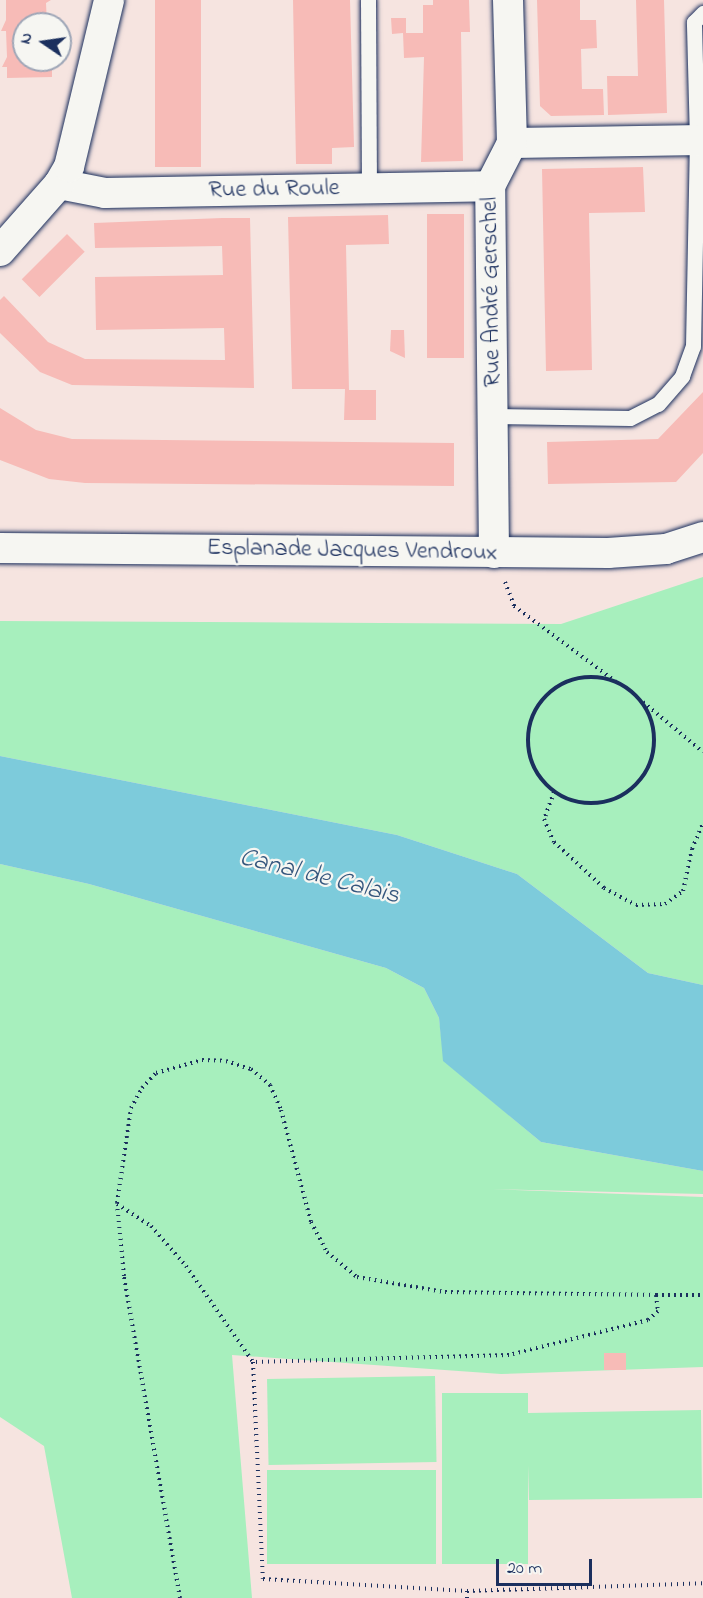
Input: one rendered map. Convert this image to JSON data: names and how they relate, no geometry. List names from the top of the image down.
{
  "streets": {
    "street": ["Rue du Roule", "Rue André Gerschel", "Esplanade Jacques Vendroux"]
  },
  "crossings": [
    ["Rue du Roule", "Rue André Gerschel"],
    ["Rue André Gerschel", "Esplanade Jacques Vendroux"]
  ],
  "water": ["Canal de Calais"],
  "scale_bar": "20 m",
  "north": "left"
}
